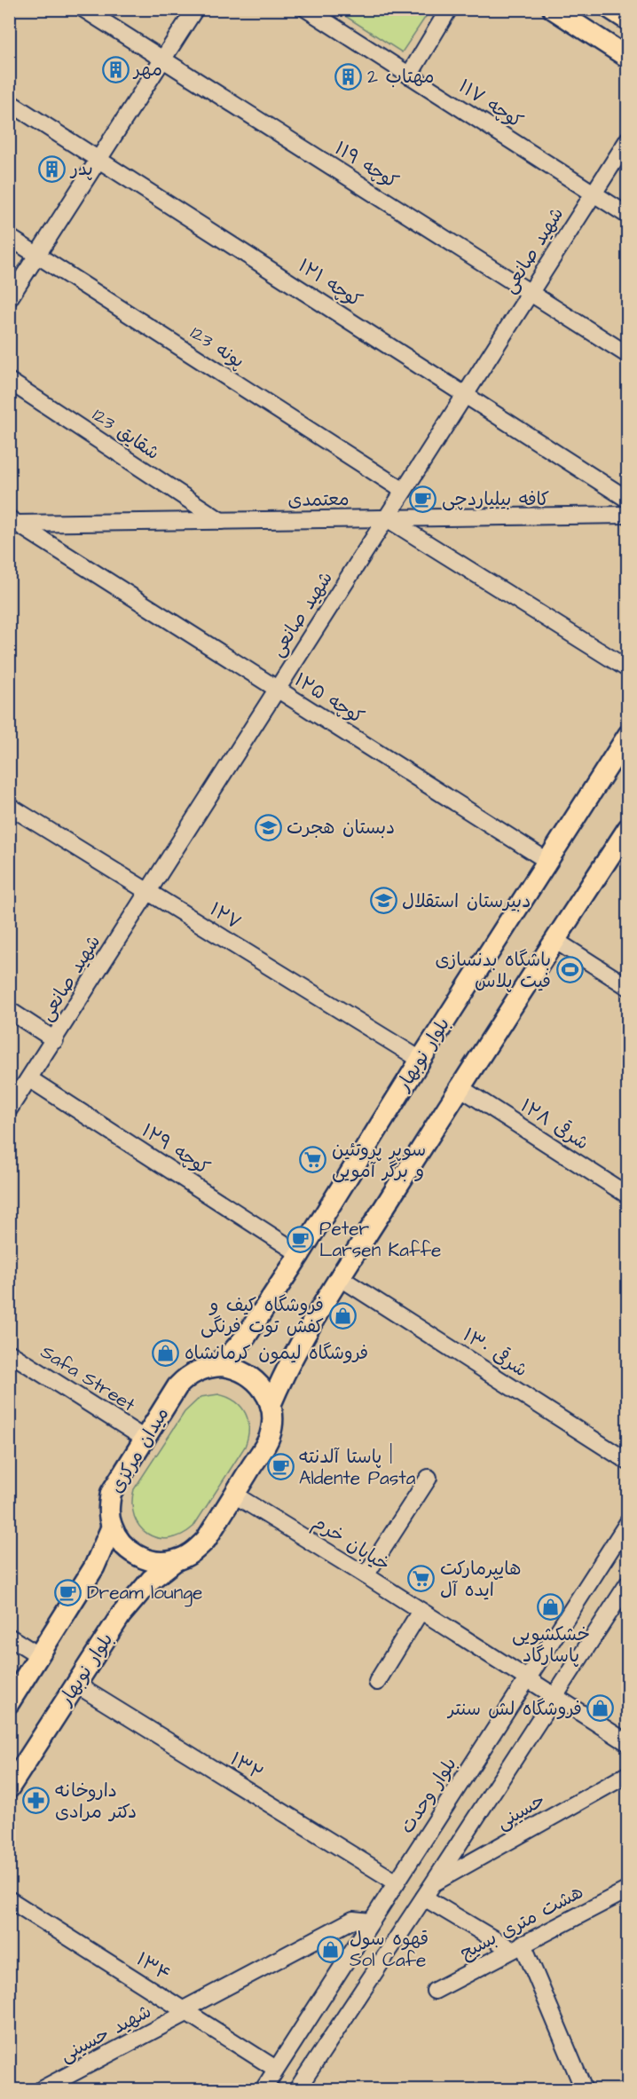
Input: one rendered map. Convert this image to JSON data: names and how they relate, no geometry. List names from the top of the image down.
{
  "streets": {
    "main road": ["بلوار نوبهار", "میدان مرکزی"],
    "street": [
      "کوچه ۱۱۷",
      "کوچه ۱۱۹",
      "شهید صانعی",
      "کوچه ۱۲۱",
      "123 پونه",
      "123 شقایق",
      "معتمدی",
      "کوچه ۱۲۵",
      "۱۲۷",
      "۱۲۸ شرقی",
      "کوچه ۱۲۹",
      "۱۳۰ شرقی",
      "Safa Street",
      "خیابان خرم",
      "۱۳۲",
      "بلوار وحدت",
      "حسینی",
      "هشت متری بسیج",
      "۱۳۴",
      "شهید حسینی"
    ]
  },
  "crossings": [
    ["کوچه ۱۱۷", "شهید صانعی"],
    ["کوچه ۱۱۹", "شهید صانعی"],
    ["شهید صانعی", "کوچه ۱۲۱"],
    ["شهید صانعی", "123 پونه"],
    ["شهید صانعی", "معتمدی"],
    ["شهید صانعی", "کوچه ۱۲۵"],
    ["شهید صانعی", "۱۲۷"],
    ["شهید صانعی", "کوچه ۱۲۹"],
    ["123 شقایق", "معتمدی"],
    ["معتمدی", "کوچه ۱۲۵"],
    ["کوچه ۱۲۵", "بلوار نوبهار"],
    ["۱۲۷", "بلوار نوبهار"],
    ["بلوار نوبهار", "کوچه ۱۲۹"],
    ["بلوار نوبهار", "میدان مرکزی"],
    ["بلوار نوبهار", "۱۳۲"],
    ["Safa Street", "میدان مرکزی"],
    ["خیابان خرم", "بلوار وحدت"],
    ["۱۳۲", "بلوار وحدت"],
    ["بلوار وحدت", "۱۳۴"],
    ["بلوار وحدت", "شهید حسینی"],
    ["۱۳۴", "شهید حسینی"]
  ],
  "places": {
    "building": ["مهر", "مهتاب 2", "پدر"],
    "cafe": [
      "کافه بیلیاردچی",
      "Peter Larsen Kaffe",
      "پاستا آلدنته | Aldente Pasta",
      "Dream lounge"
    ],
    "school or university": ["دبستان هجرت", "دبیرستان استقلال"],
    "sports": ["باشگاه بدنسازی فیت پلاس"],
    "supermarket": ["سوپر پروتئین و برگر آمویی", "هایپرمارکت ایده آل"],
    "shop": [
      "فروشگاه کیف و کفش توت فرنگی",
      "فروشگاه لیمون کرمانشاه",
      "خشکشویی پاسارگاد",
      "فروشگاه لش سنتر",
      "قهوه سول Sol Cafe"
    ],
    "pharmacy": ["داروخانه دکتر مرادی"]
  }
}
